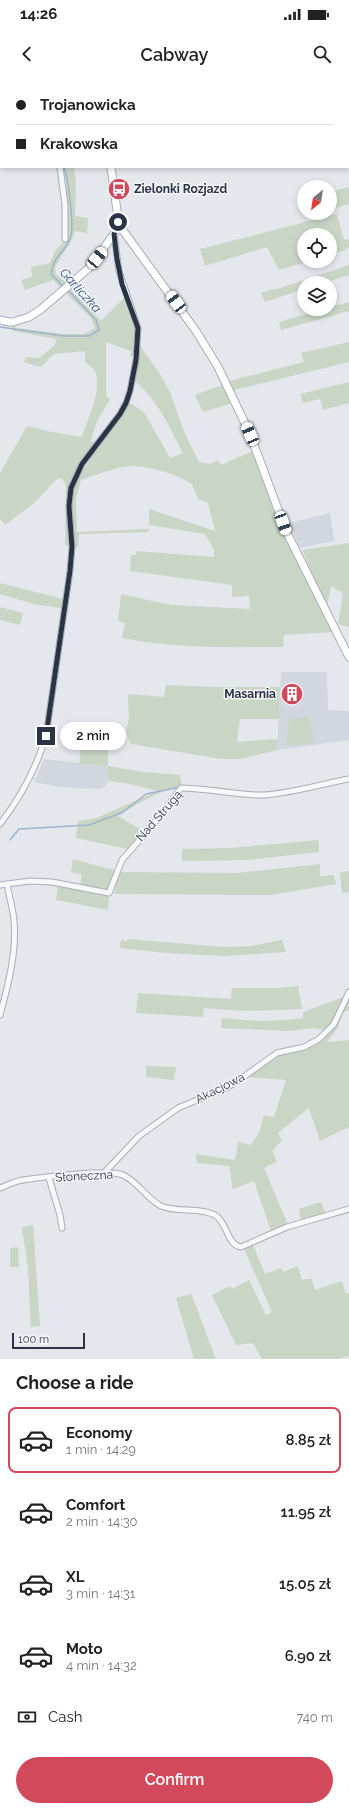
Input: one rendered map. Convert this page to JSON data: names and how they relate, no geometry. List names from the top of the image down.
{
  "streets": {
    "street": ["Nad Strugą", "Akacjowa", "Słoneczna"]
  },
  "crossings": [
    ["Akacjowa", "Słoneczna"]
  ],
  "water": ["Garliczka"],
  "places": {
    "bus stop": ["Zielonki Rozjazd"],
    "building": ["Masarnia"]
  },
  "scale_bar": "100 m",
  "north": "bottom left",
  "page": {
    "status": "14:26",
    "header": "Cabway",
    "banner": ["Trojanowicka", "Krakowska"],
    "bubble": "2 min",
    "scale": "100 m",
    "heading": "Choose a ride",
    "list": [
      {
        "name": "Economy",
        "note": "1 min · 14:29",
        "value": "8.85 zł"
      },
      {
        "name": "Comfort",
        "note": "2 min · 14:30",
        "value": "11.95 zł"
      },
      {
        "name": "XL",
        "note": "3 min · 14:31",
        "value": "15.05 zł"
      },
      {
        "name": "Moto",
        "note": "4 min · 14:32",
        "value": "6.90 zł"
      }
    ],
    "pay": ["Cash", "740 m"],
    "buttons": "Confirm"
  }
}
